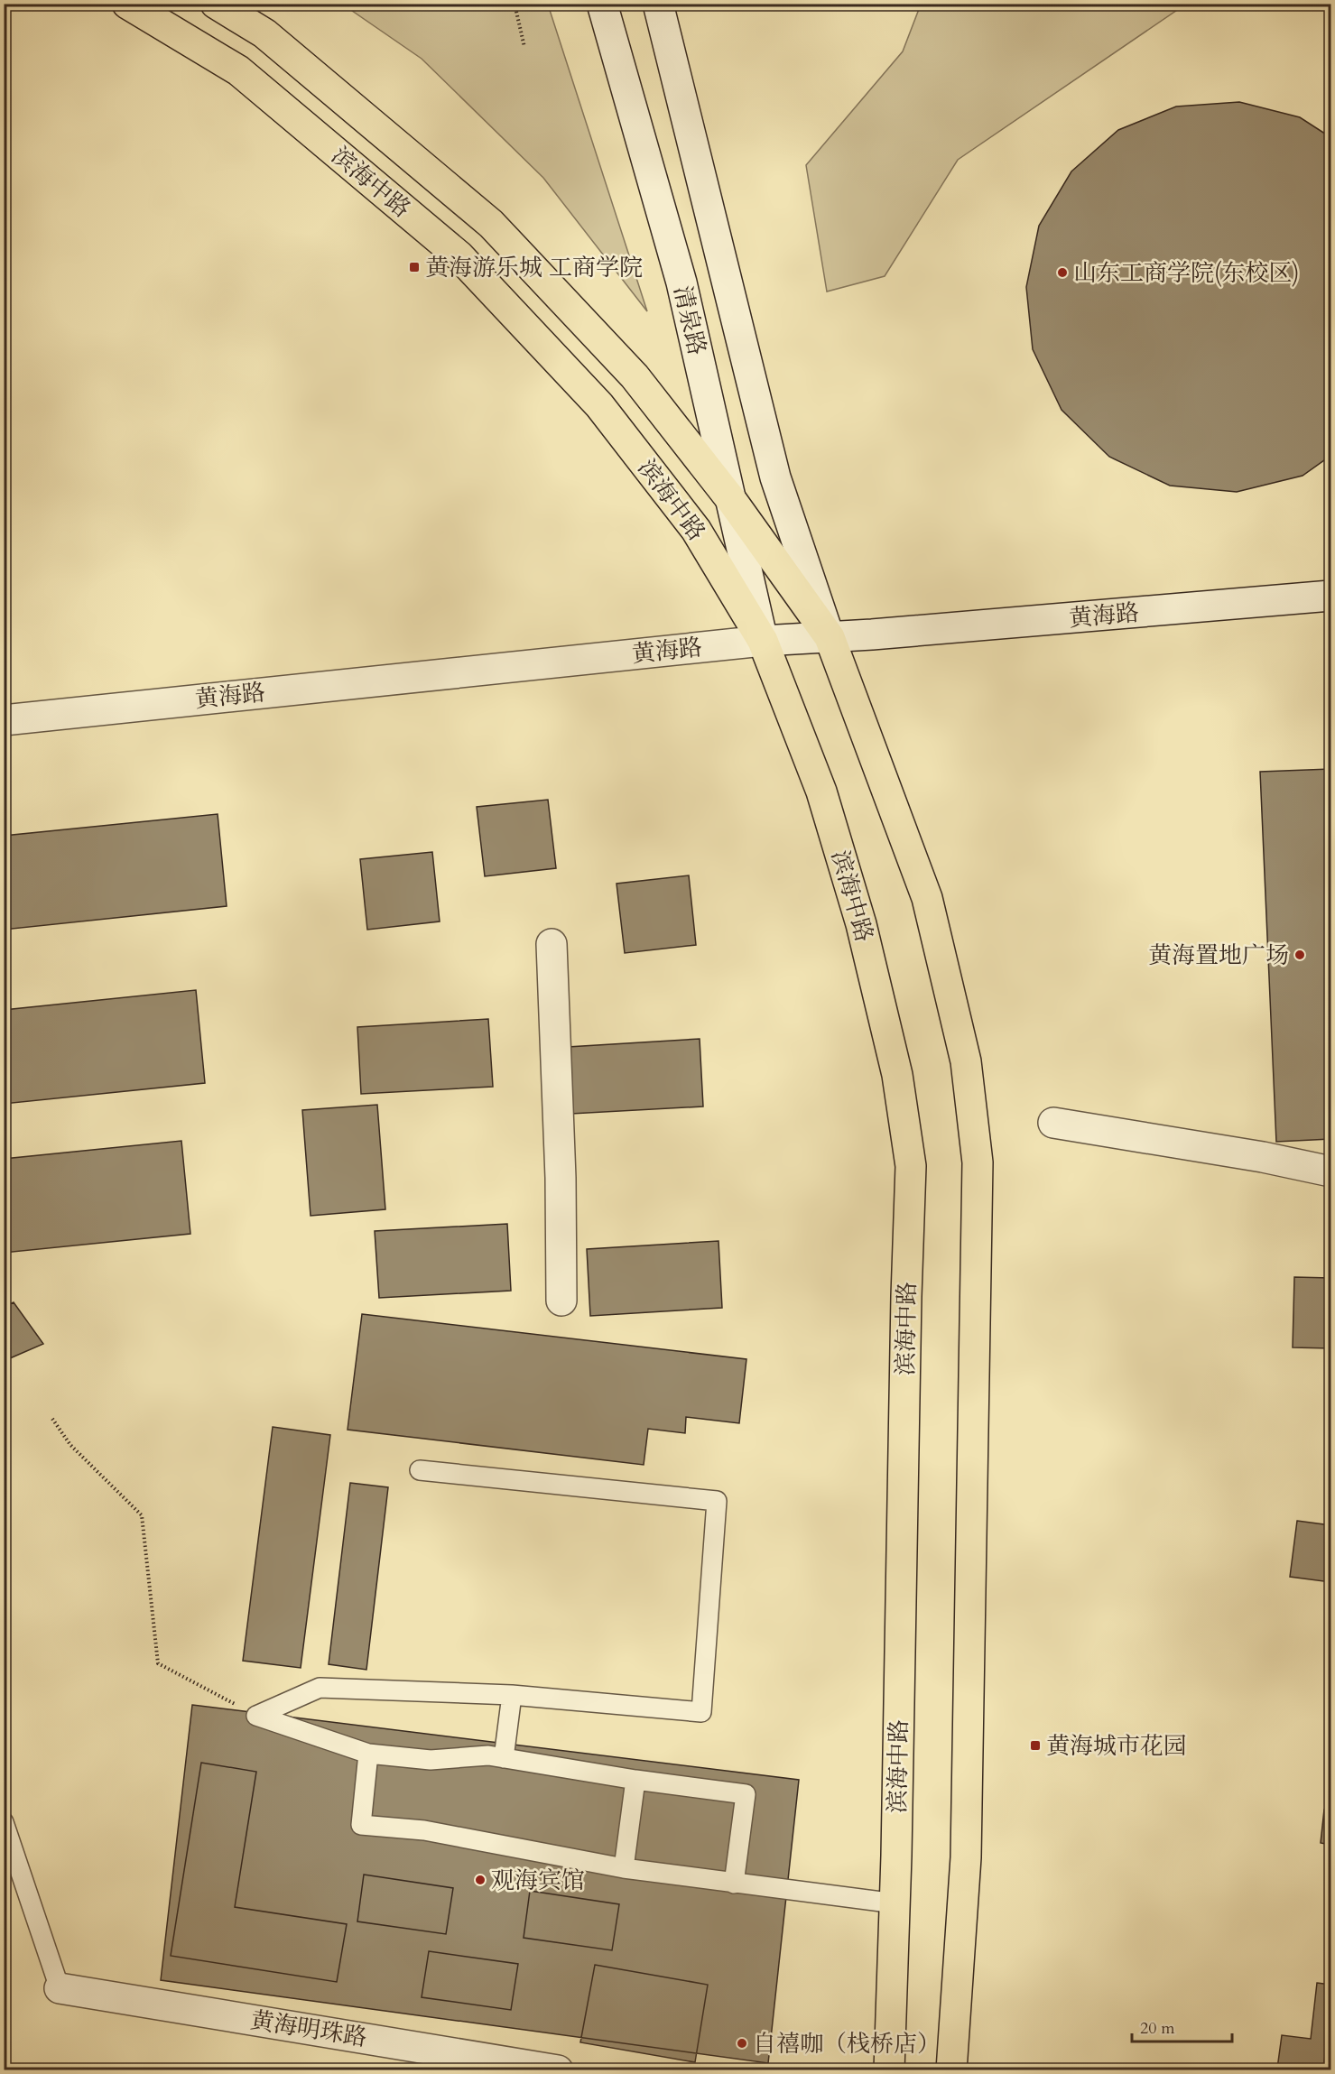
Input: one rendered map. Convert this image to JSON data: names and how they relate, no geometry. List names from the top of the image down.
{
  "streets": {
    "main road": ["滨海中路"],
    "street": ["清泉路", "黄海路", "黄海明珠路"]
  },
  "crossings": [
    ["滨海中路", "清泉路"],
    ["滨海中路", "黄海路"],
    ["清泉路", "黄海路"]
  ],
  "places": {
    "transit": ["黄海游乐城 工商学院", "黄海城市花园"],
    "other": [
      "山东工商学院(东校区)",
      "黄海置地广场",
      "观海宾馆",
      "自禧咖（栈桥店）"
    ]
  },
  "scale_bar": "20 m"
}
